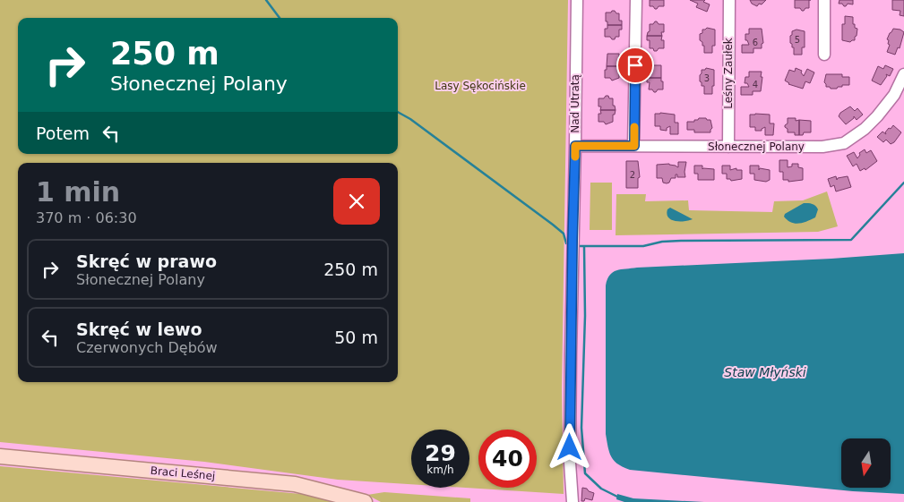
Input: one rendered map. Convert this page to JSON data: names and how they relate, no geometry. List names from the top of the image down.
{
  "streets": {
    "main road": ["Braci Leśnej"],
    "street": ["Leśny Zaułek", "Nad Utratą", "Słonecznej Polany"]
  },
  "crossings": [
    ["Leśny Zaułek", "Słonecznej Polany"],
    ["Nad Utratą", "Słonecznej Polany"]
  ],
  "water": ["Staw Młyński"],
  "parks": ["Lasy Sękocińskie"],
  "house_numbers": [
    "5",
    "6",
    "3",
    "4",
    "2"
  ],
  "north": "bottom",
  "page": {
    "turn": ["250 m", "Słonecznej Polany"],
    "then": "Potem",
    "heading": ["1 min", "370 m · 06:30"],
    "list": [
      {
        "name": "Skręć w prawo",
        "note": "Słonecznej Polany",
        "value": "250 m"
      },
      {
        "name": "Skręć w lewo",
        "note": "Czerwonych Dębów",
        "value": "50 m"
      }
    ],
    "speed": "29 km/h",
    "limit": "40"
  }
}
